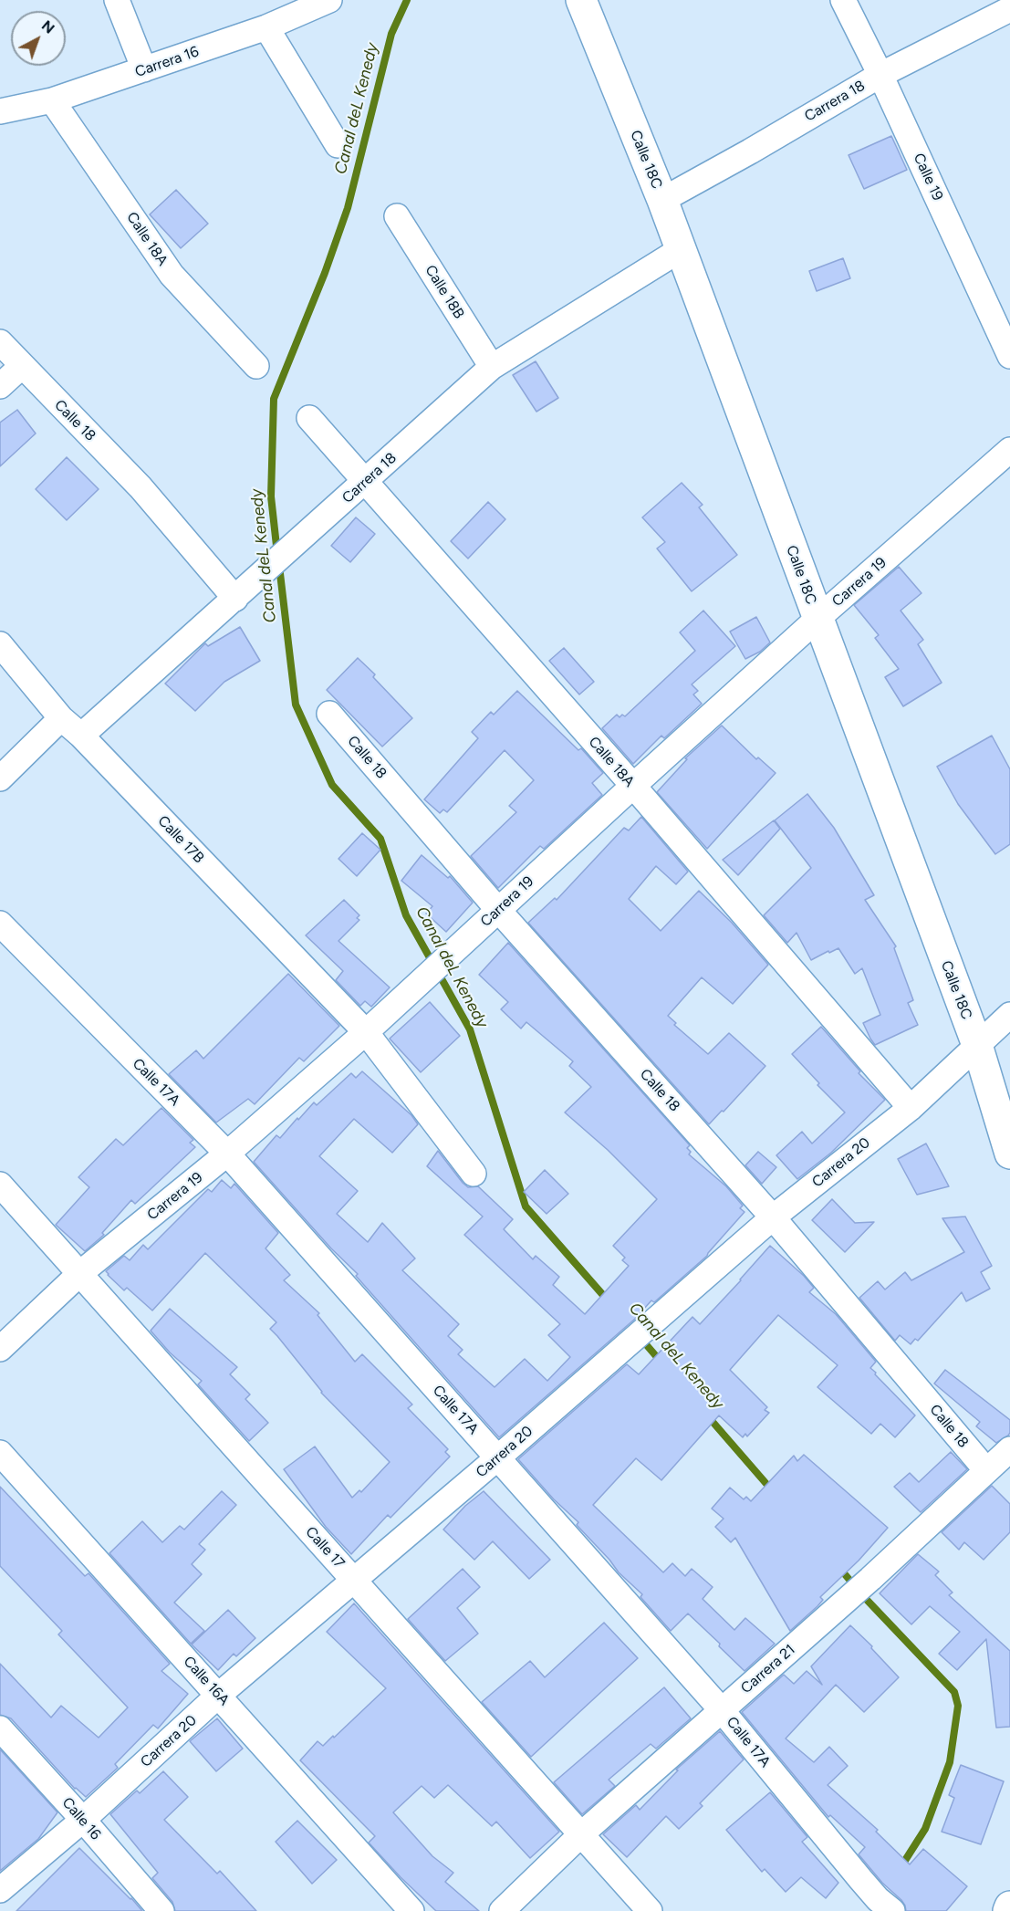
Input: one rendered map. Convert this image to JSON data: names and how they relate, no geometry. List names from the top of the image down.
{
  "streets": {
    "main road": ["Calle 18C"],
    "street": [
      "Carrera 16",
      "Carrera 18",
      "Calle 19",
      "Calle 18A",
      "Calle 18B",
      "Calle 18",
      "Carrera 19",
      "Calle 17B",
      "Calle 17A",
      "Carrera 20",
      "Calle 17",
      "Carrera 21",
      "Calle 16A",
      "Calle 16"
    ]
  },
  "crossings": [
    ["Carrera 16", "Calle 18A"],
    ["Carrera 18", "Calle 18C"],
    ["Carrera 18", "Calle 19"],
    ["Carrera 18", "Calle 18A"],
    ["Carrera 18", "Calle 18B"],
    ["Carrera 18", "Calle 18"],
    ["Carrera 18", "Calle 17B"],
    ["Calle 18C", "Carrera 19"],
    ["Calle 18C", "Carrera 20"],
    ["Calle 18A", "Carrera 19"],
    ["Calle 18A", "Carrera 20"],
    ["Calle 18", "Carrera 19"],
    ["Calle 18", "Carrera 20"],
    ["Calle 18", "Carrera 21"],
    ["Carrera 19", "Calle 17B"],
    ["Carrera 19", "Calle 17A"],
    ["Carrera 19", "Calle 17"],
    ["Calle 17A", "Carrera 20"],
    ["Calle 17A", "Carrera 21"],
    ["Carrera 20", "Calle 17"],
    ["Carrera 20", "Calle 16A"],
    ["Carrera 20", "Calle 16"],
    ["Calle 17", "Carrera 21"]
  ],
  "water": ["Canal deL Kenedy"],
  "north": "top right"
}
